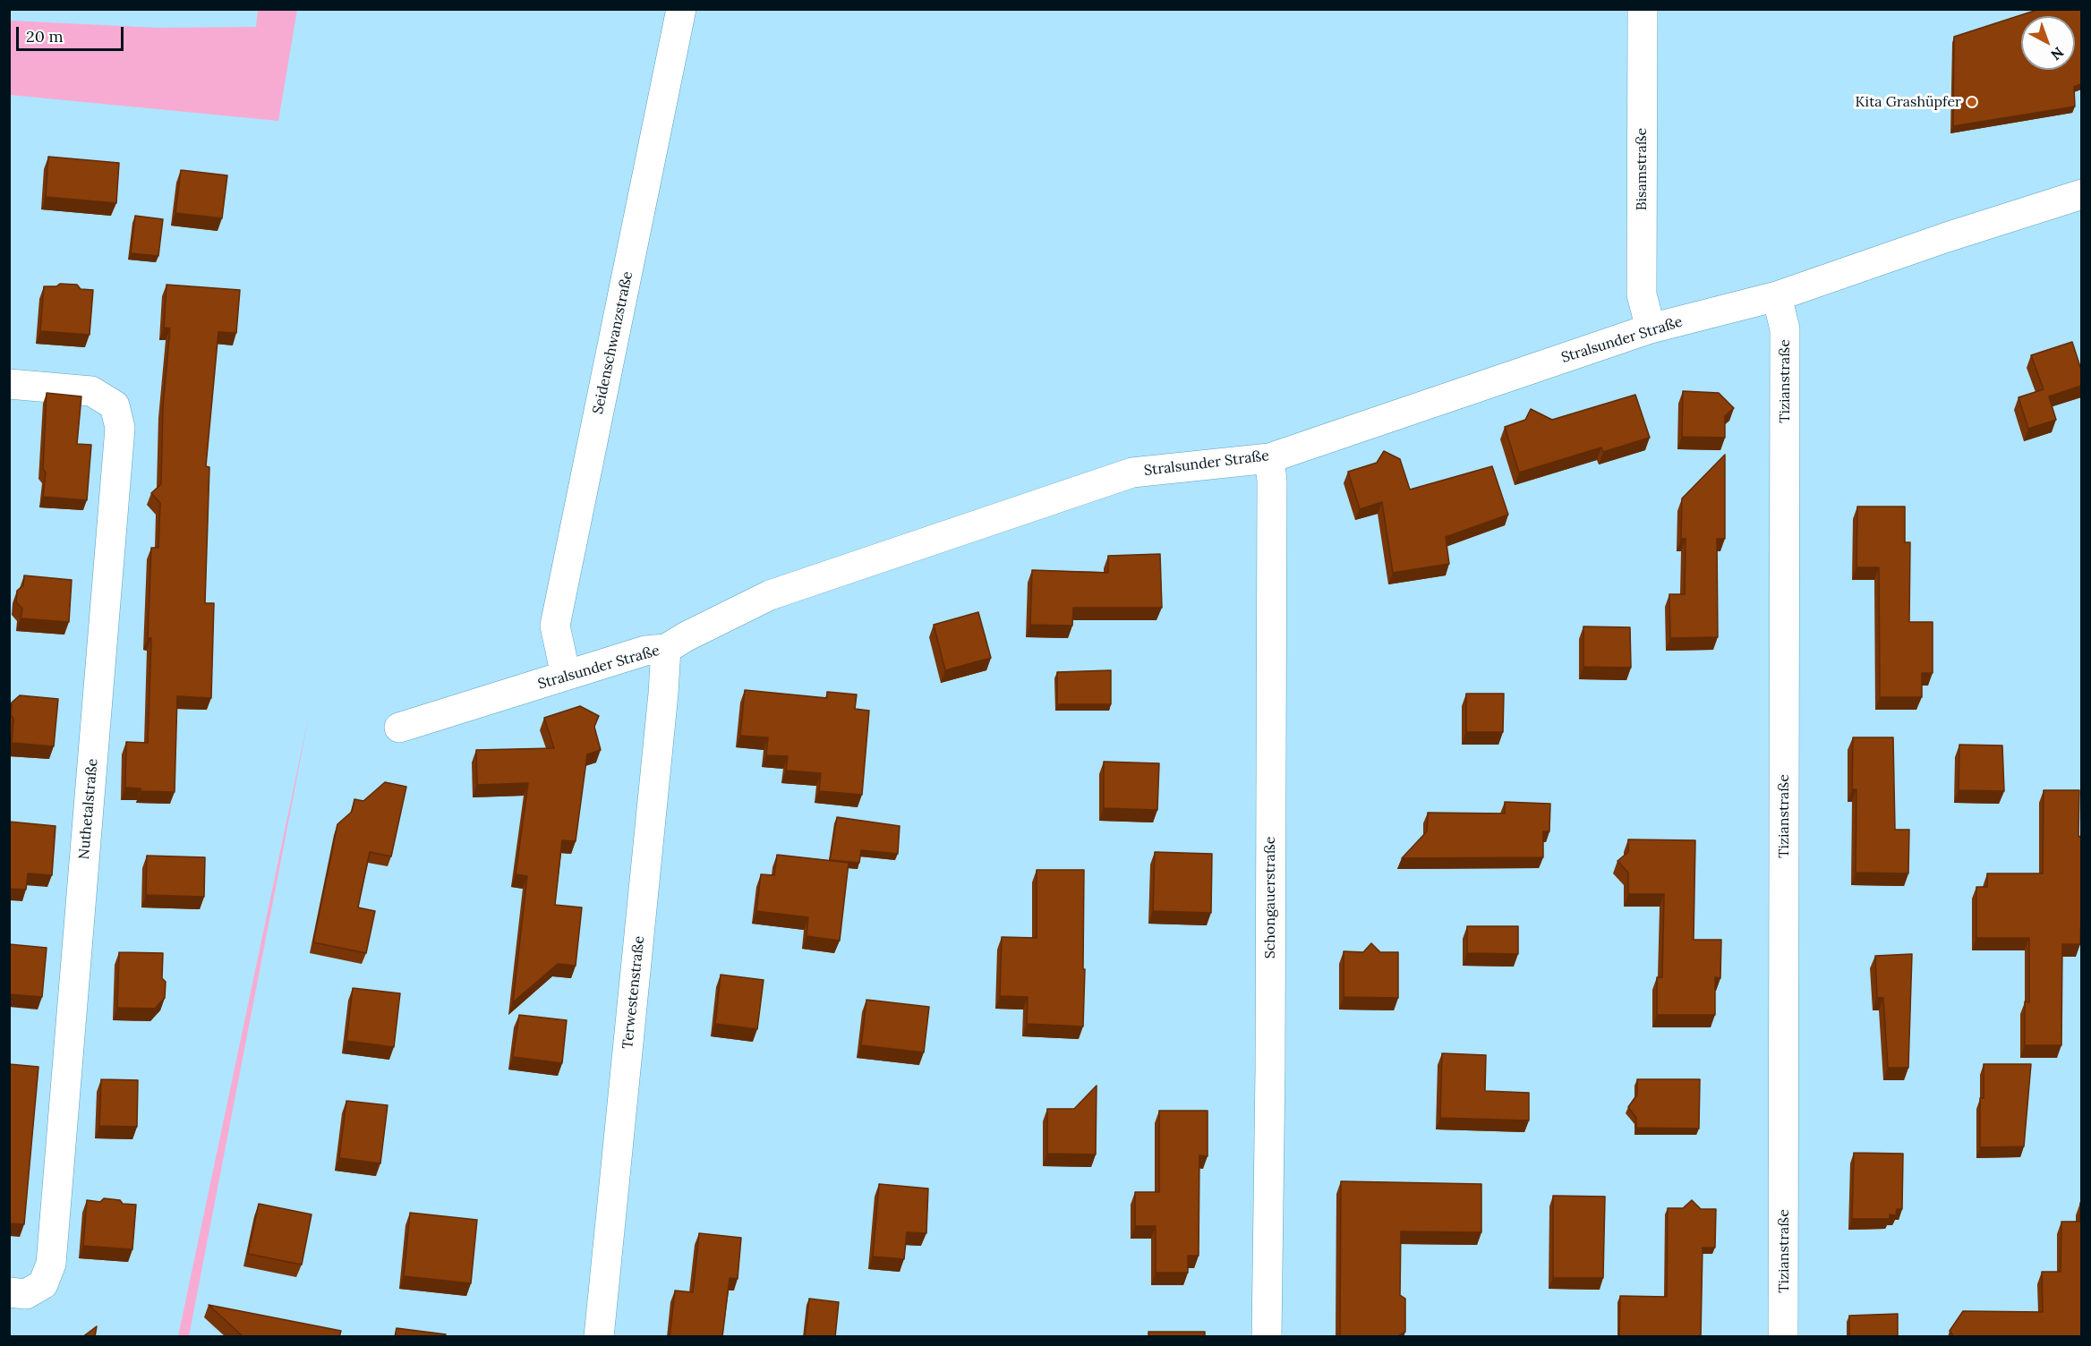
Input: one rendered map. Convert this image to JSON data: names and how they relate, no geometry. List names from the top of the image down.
{
  "streets": {
    "street": [
      "Bisamstraße",
      "Stralsunder Straße",
      "Seidenschwanzstraße",
      "Tizianstraße",
      "Nuthetalstraße",
      "Schongauerstraße",
      "Terwestenstraße"
    ]
  },
  "crossings": [
    ["Bisamstraße", "Stralsunder Straße"],
    ["Stralsunder Straße", "Seidenschwanzstraße"],
    ["Stralsunder Straße", "Tizianstraße"],
    ["Stralsunder Straße", "Schongauerstraße"],
    ["Stralsunder Straße", "Terwestenstraße"]
  ],
  "places": ["Kita Grashüpfer"],
  "scale_bar": "20 m",
  "north": "bottom right"
}
